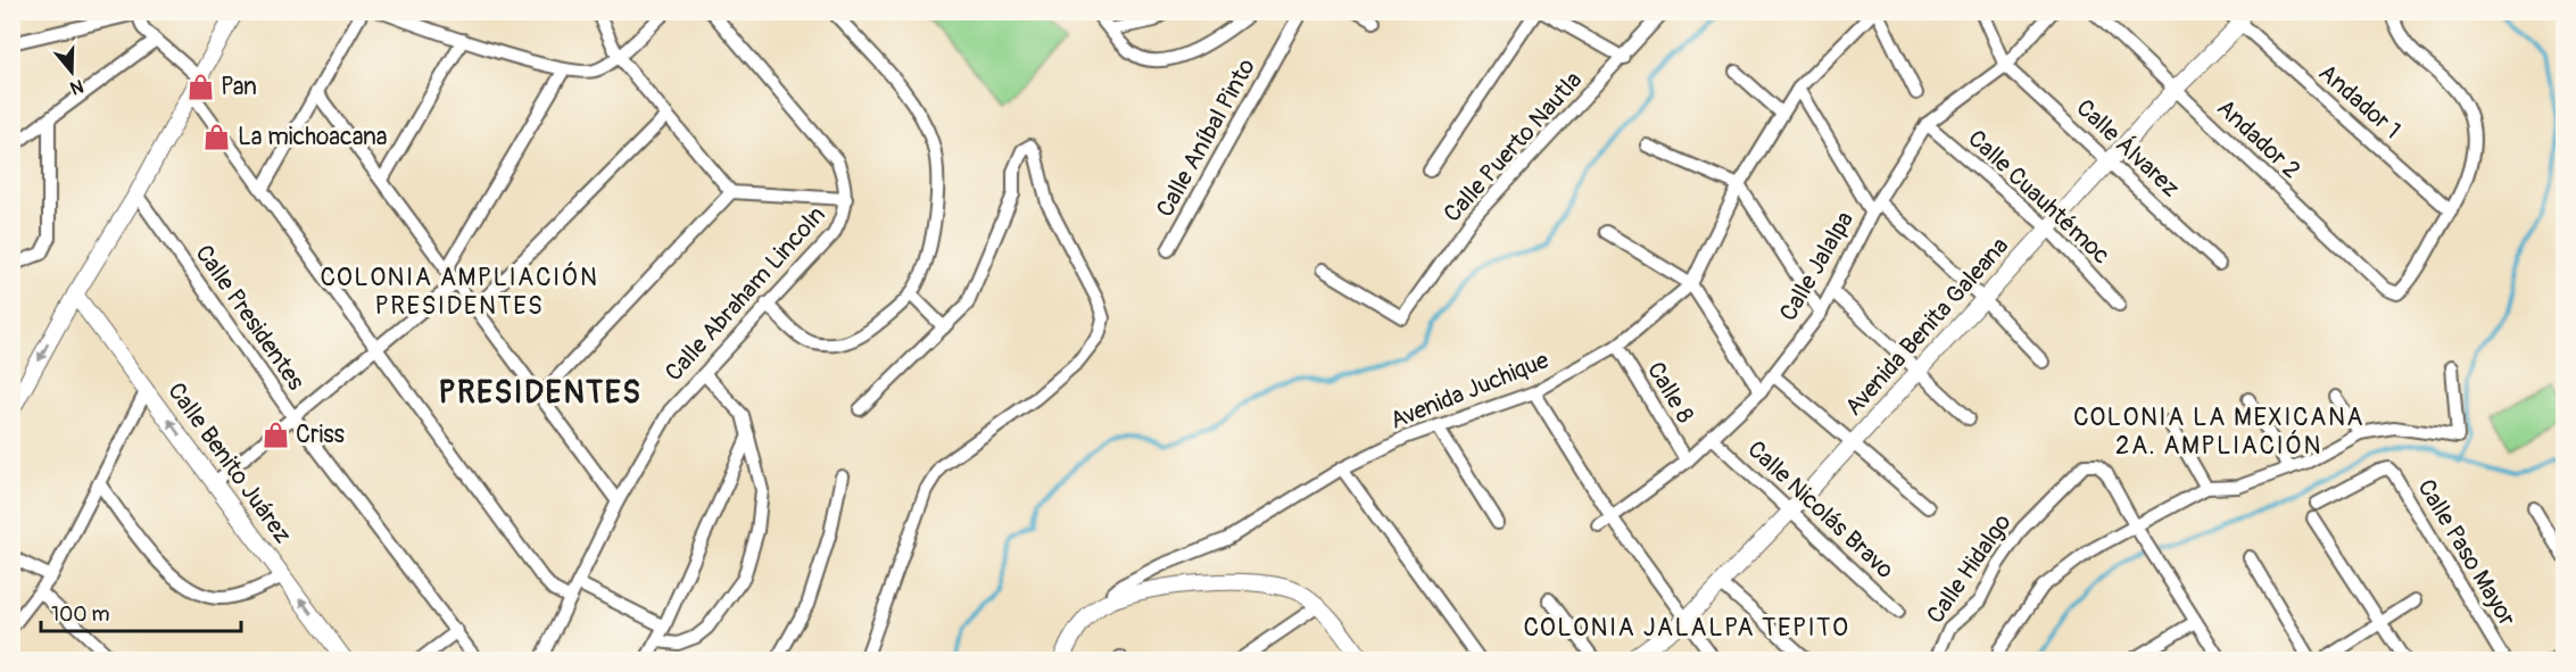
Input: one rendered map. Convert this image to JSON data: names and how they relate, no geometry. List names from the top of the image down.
{
  "streets": {
    "street": [
      "Andador 1",
      "Calle Aníbal Pinto",
      "Andador 2",
      "Calle Puerto Nautla",
      "Calle Álvarez",
      "Calle Cuauhtémoc",
      "Calle Jalalpa",
      "Calle Abraham Lincoln",
      "Calle Presidentes",
      "Avenida Benita Galeana",
      "Avenida Juchique",
      "Calle 8",
      "Calle Benito Juárez",
      "Calle Nicolás Bravo",
      "Calle Paso Mayor",
      "Calle Hidalgo"
    ]
  },
  "crossings": [
    ["Andador 1", "Andador 2"],
    ["Andador 1", "Avenida Benita Galeana"],
    ["Andador 2", "Avenida Benita Galeana"],
    ["Calle Álvarez", "Calle Jalalpa"],
    ["Calle Álvarez", "Avenida Benita Galeana"],
    ["Calle Cuauhtémoc", "Calle Jalalpa"],
    ["Calle Cuauhtémoc", "Avenida Benita Galeana"],
    ["Calle Jalalpa", "Calle 8"],
    ["Calle Jalalpa", "Calle Nicolás Bravo"],
    ["Avenida Benita Galeana", "Calle Nicolás Bravo"],
    ["Avenida Juchique", "Calle 8"]
  ],
  "one_way": ["Calle Benito Juárez"],
  "districts": [
    "COLONIA AMPLIACIÓN PRESIDENTES",
    "PRESIDENTES",
    "COLONIA LA MEXICANA 2A. AMPLIACIÓN",
    "COLONIA JALALPA TEPITO"
  ],
  "places": {
    "shop": ["Pan", "La michoacana", "Criss"]
  },
  "scale_bar": "100 m",
  "north": "bottom"
}
